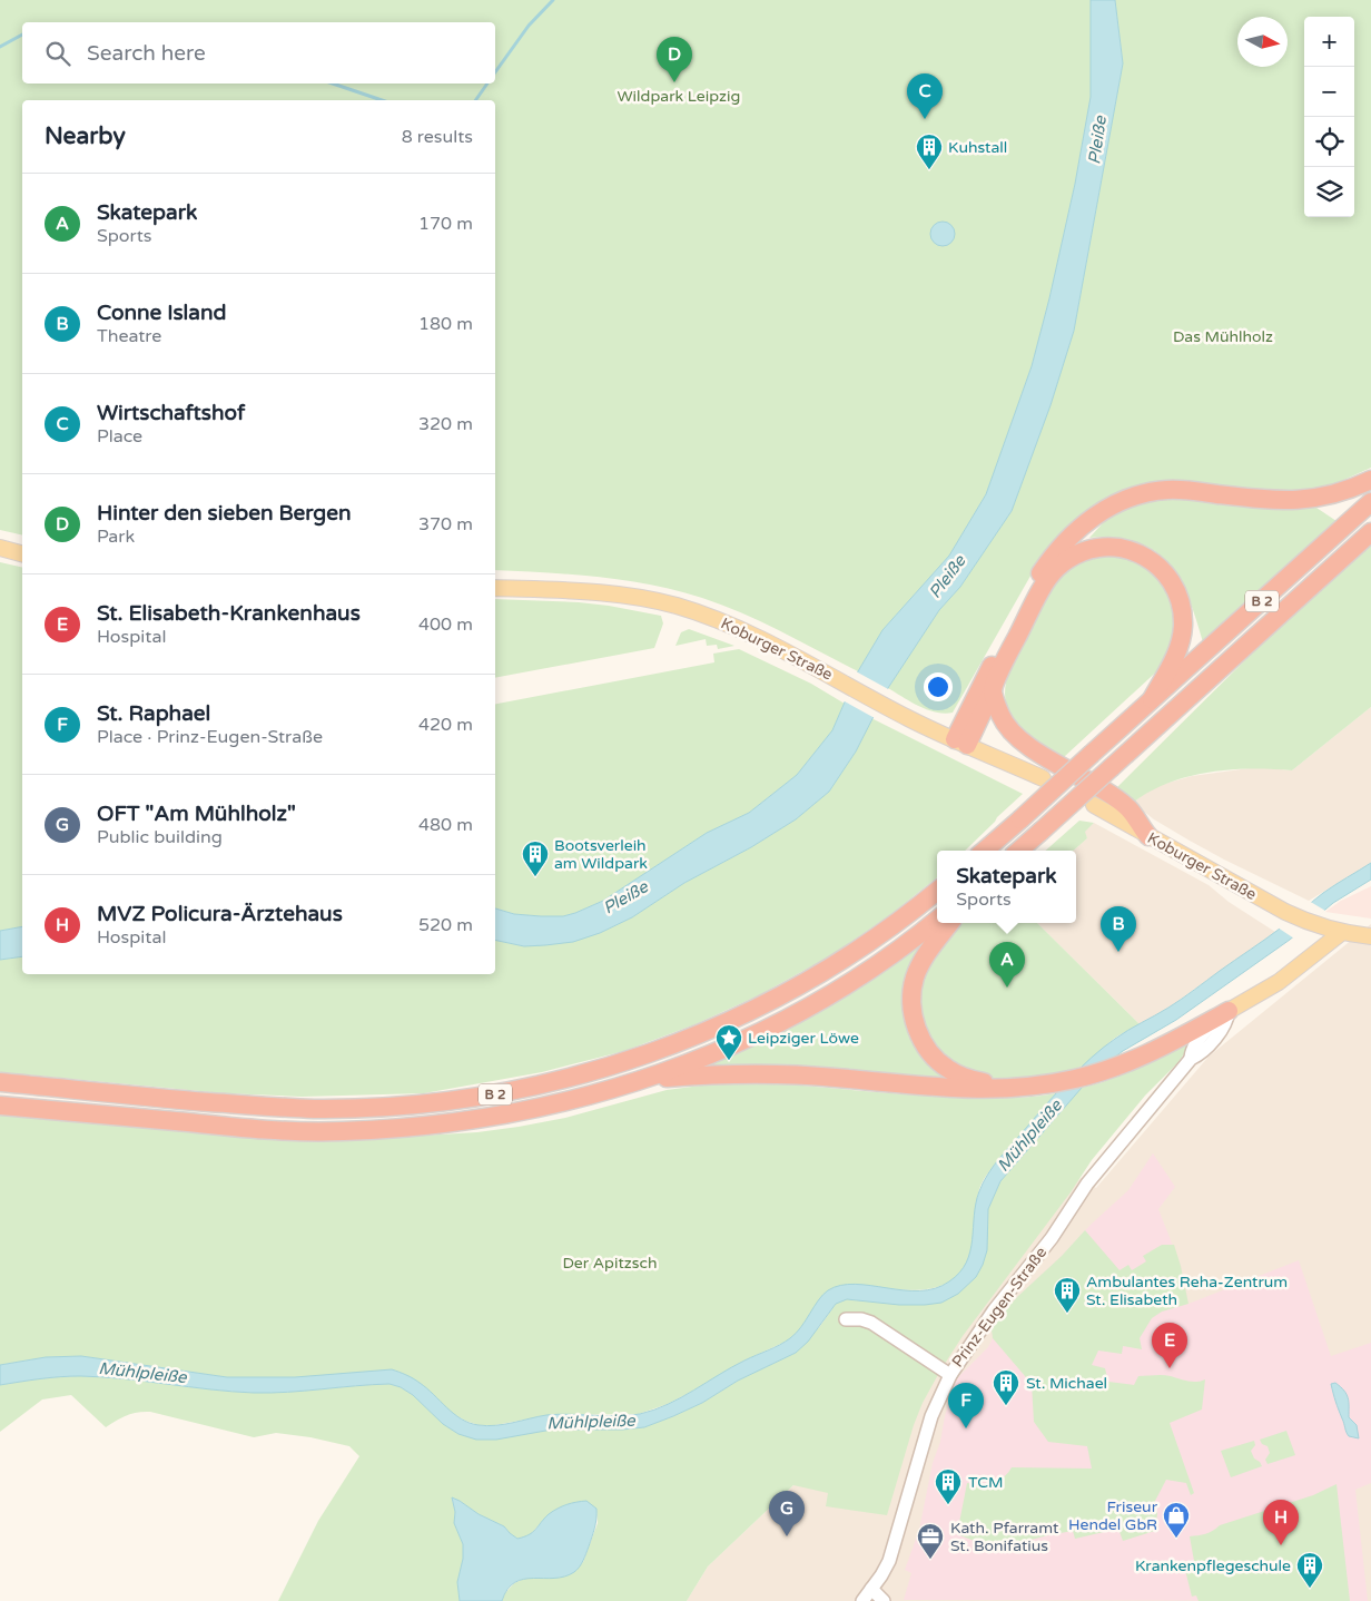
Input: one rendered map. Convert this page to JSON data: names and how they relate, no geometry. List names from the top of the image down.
{
  "streets": {
    "highway": ["B 2"],
    "main road": ["Koburger Straße", "Prinz-Eugen-Straße"]
  },
  "crossings": [
    ["Koburger Straße", "Prinz-Eugen-Straße"]
  ],
  "water": ["Pleiße", "Mühlpleiße"],
  "parks": ["Wildpark Leipzig", "Das Mühlholz", "Der Apitzsch"],
  "places": {
    "building": [
      "Kuhstall",
      "Bootsverleih am Wildpark",
      "Ambulantes Reha-Zentrum St. Elisabeth",
      "St. Michael",
      "TCM",
      "Krankenpflegeschule"
    ],
    "place": ["Leipziger Löwe"],
    "shop": ["Friseur Hendel GbR"],
    "office": ["Kath. Pfarramt St. Bonifatius"]
  },
  "north": "right",
  "page": {
    "map_buttons": ["+", "−"],
    "search": "Search here",
    "pins": [
      "D",
      "C",
      "B",
      "A",
      "E",
      "F",
      "G",
      "H"
    ],
    "heading": ["Nearby", "8 results"],
    "list": [
      {
        "mark": "A",
        "name": "Skatepark",
        "note": "Sports",
        "value": "170 m"
      },
      {
        "mark": "B",
        "name": "Conne Island",
        "note": "Theatre",
        "value": "180 m"
      },
      {
        "mark": "C",
        "name": "Wirtschaftshof",
        "note": "Place",
        "value": "320 m"
      },
      {
        "mark": "D",
        "name": "Hinter den sieben Bergen",
        "note": "Park",
        "value": "370 m"
      },
      {
        "mark": "E",
        "name": "St. Elisabeth-Krankenhaus",
        "note": "Hospital",
        "value": "400 m"
      },
      {
        "mark": "F",
        "name": "St. Raphael",
        "note": "Place · Prinz-Eugen-Straße",
        "value": "420 m"
      },
      {
        "mark": "G",
        "name": "OFT \"Am Mühlholz\"",
        "note": "Public building",
        "value": "480 m"
      },
      {
        "mark": "H",
        "name": "MVZ Policura-Ärztehaus",
        "note": "Hospital",
        "value": "520 m"
      }
    ],
    "popup": ["Skatepark", "Sports"]
  }
}
